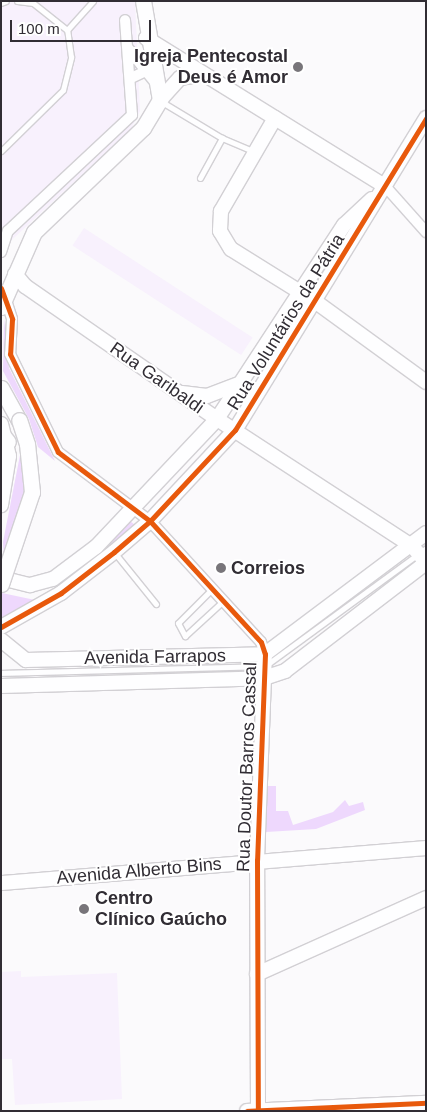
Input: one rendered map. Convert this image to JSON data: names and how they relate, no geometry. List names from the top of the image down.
{
  "streets": {
    "main road": [
      "Rua Voluntários da Pátria",
      "Rua Garibaldi",
      "Avenida Farrapos",
      "Rua Doutor Barros Cassal",
      "Avenida Alberto Bins"
    ]
  },
  "crossings": [
    ["Rua Voluntários da Pátria", "Rua Garibaldi"],
    ["Rua Voluntários da Pátria", "Rua Doutor Barros Cassal"],
    ["Rua Garibaldi", "Avenida Farrapos"],
    ["Avenida Farrapos", "Rua Doutor Barros Cassal"],
    ["Rua Doutor Barros Cassal", "Avenida Alberto Bins"]
  ],
  "places": ["Igreja Pentecostal Deus é Amor", "Correios", "Centro Clínico Gaúcho"],
  "scale_bar": "100 m"
}
